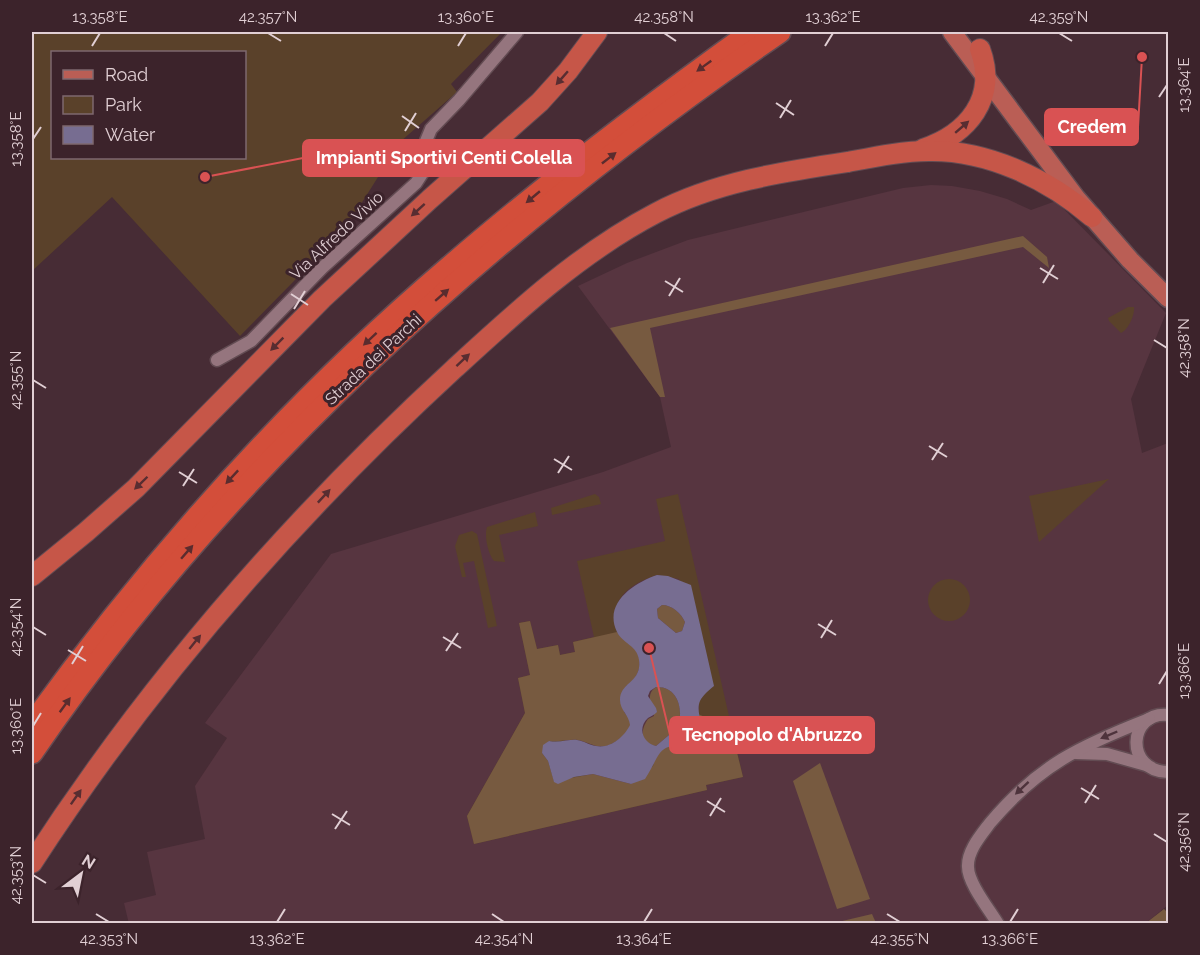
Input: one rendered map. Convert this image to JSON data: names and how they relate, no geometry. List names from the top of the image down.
{
  "streets": {
    "highway": ["Strada dei Parchi"],
    "street": ["Via Alfredo Vivio"]
  },
  "places": ["Credem", "Impianti Sportivi Centi Colella", "Tecnopolo d'Abruzzo"],
  "legend": ["Road", "Park", "Water"],
  "north": "top right",
  "coordinates": [
    "13.358°E",
    "42.357°N",
    "13.360°E",
    "42.358°N",
    "13.362°E",
    "42.359°N",
    "13.364°E",
    "42.355°N",
    "42.354°N",
    "13.366°E",
    "42.356°N",
    "42.353°N"
  ]
}
